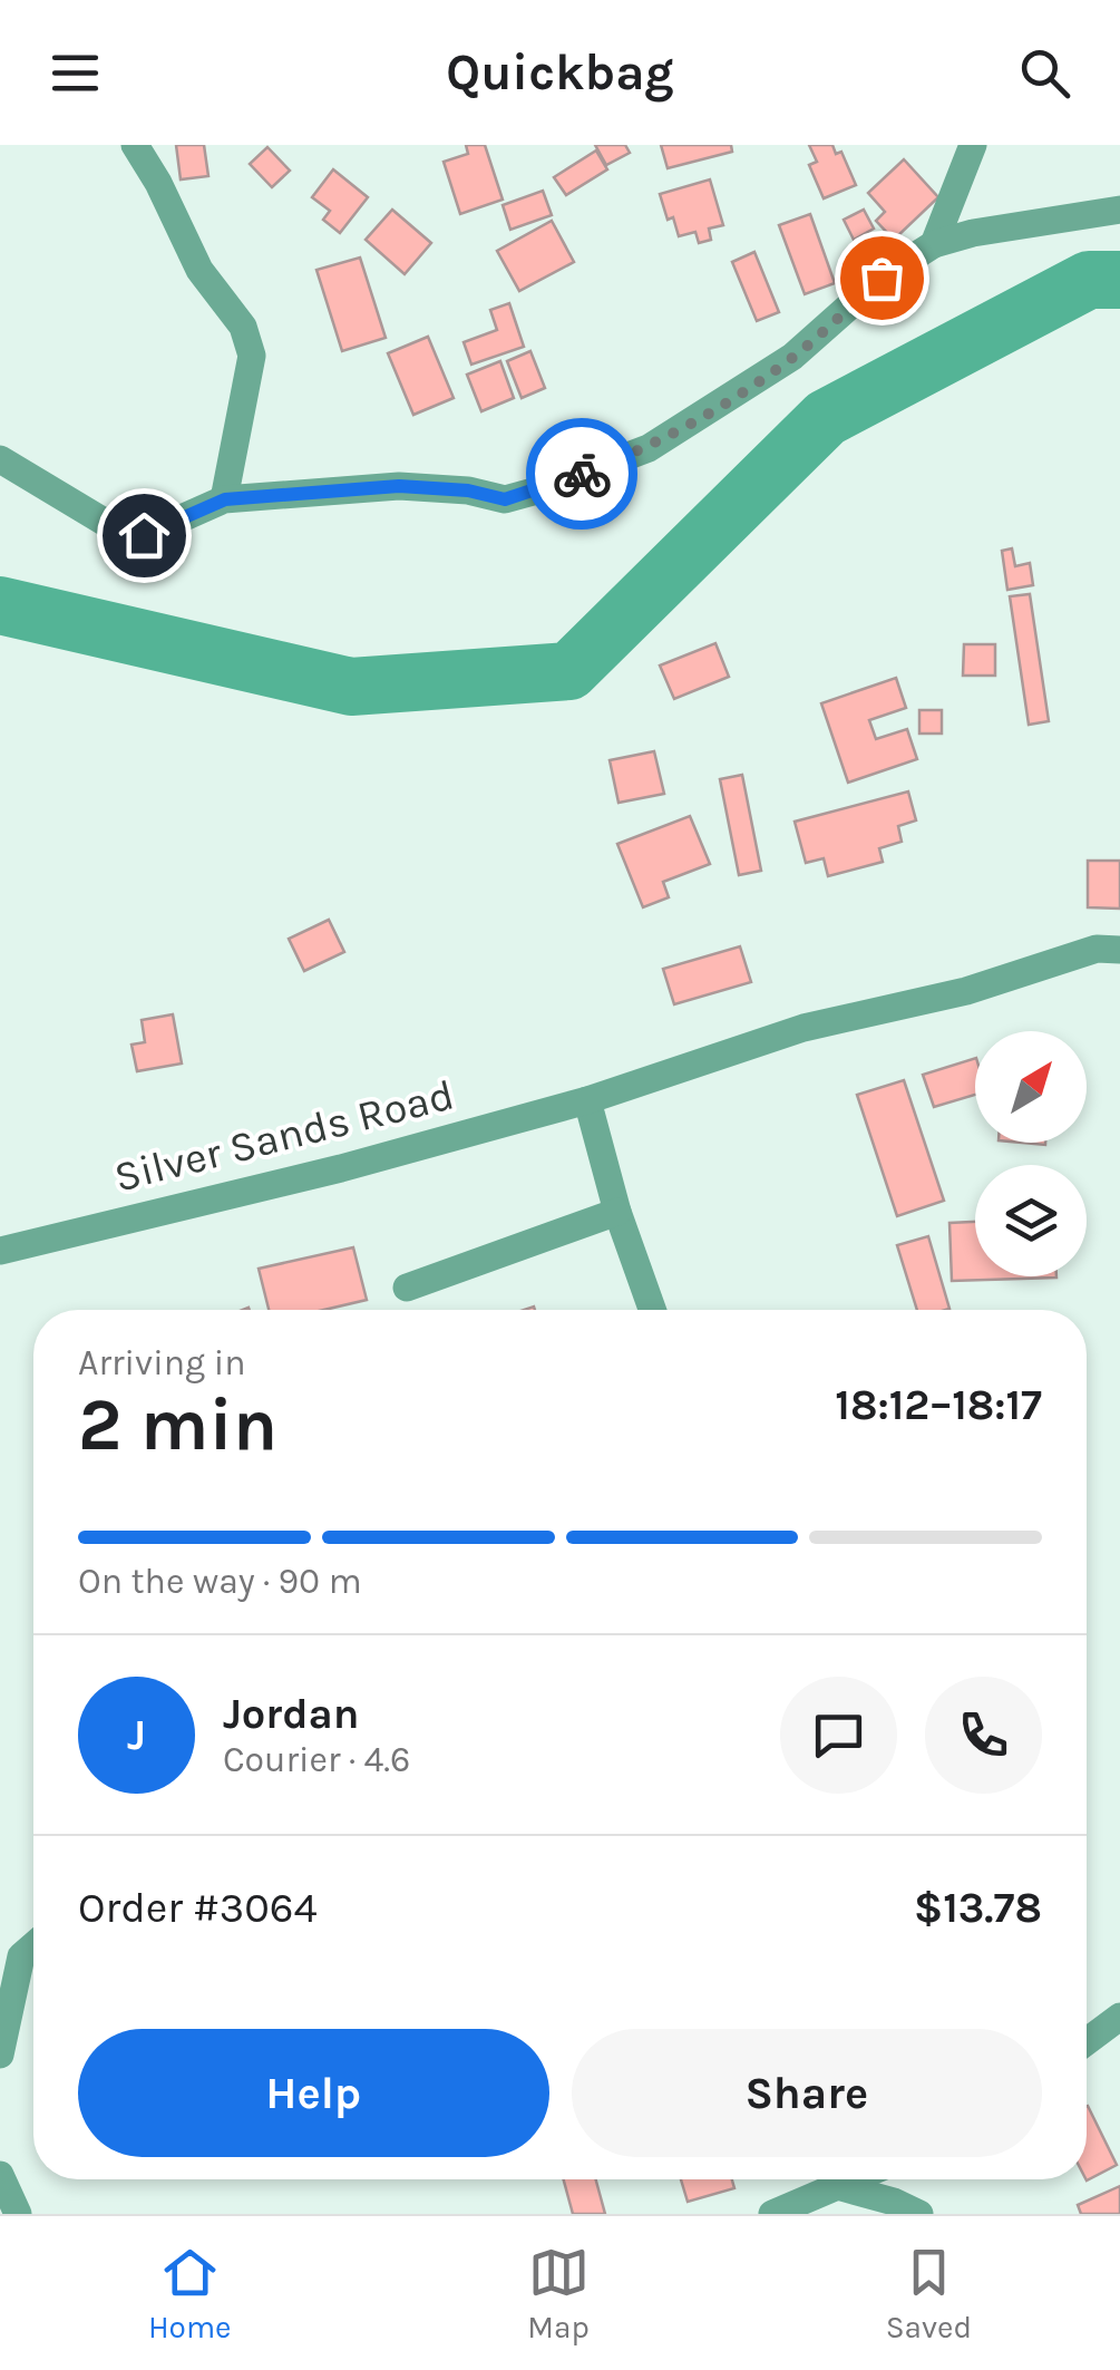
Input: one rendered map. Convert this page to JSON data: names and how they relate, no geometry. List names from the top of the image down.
{
  "streets": {
    "street": ["Silver Sands Road"]
  },
  "north": "top right",
  "page": {
    "header": "Quickbag",
    "heading": ["2 min", "Arriving in", "18:12–18:17"],
    "panel": [
      "Jordan",
      "Courier · 4.6",
      "Order #3064",
      "$13.78"
    ],
    "bar": "On the way · 90 m",
    "round": "J",
    "buttons": ["Help", "Share"],
    "tabs": ["Home", "Map", "Saved"]
  }
}
